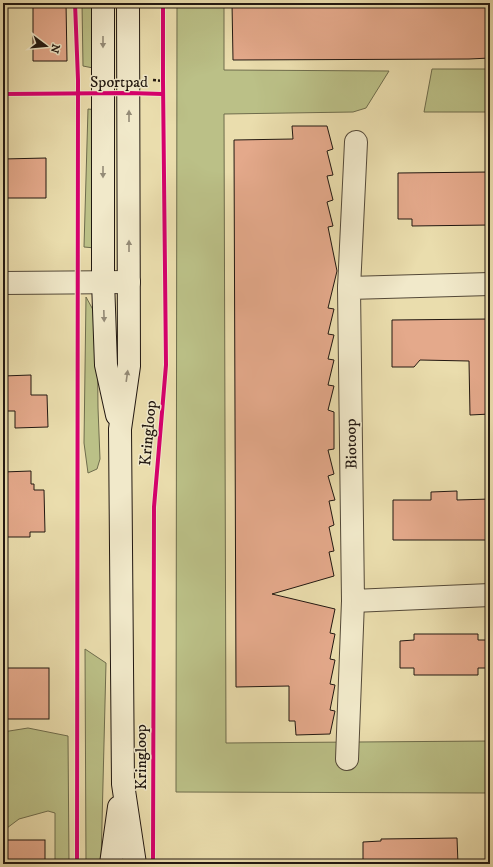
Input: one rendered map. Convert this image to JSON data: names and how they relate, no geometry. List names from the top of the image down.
{
  "streets": {
    "street": ["Kringloop", "Biotoop"],
    "cycle path": ["Sportpad"]
  },
  "north": "right"
}
